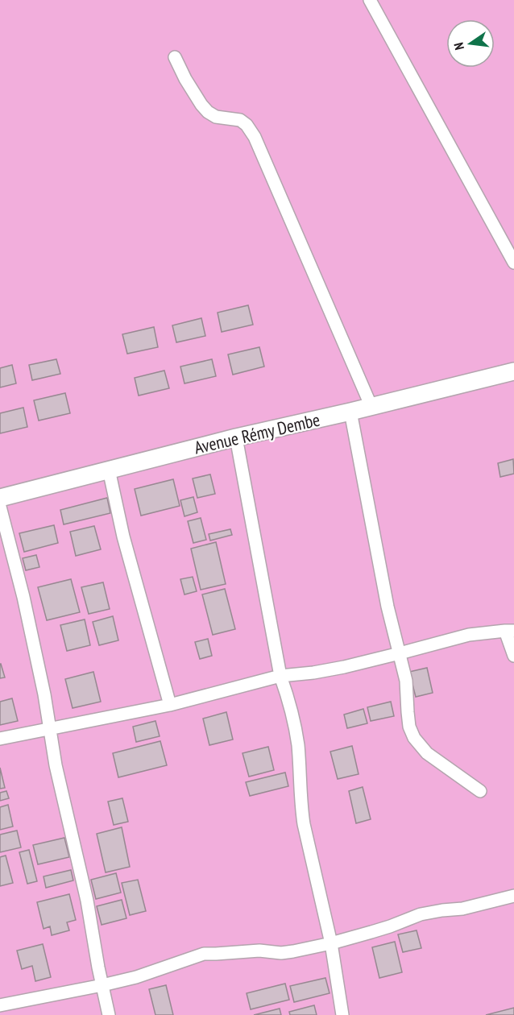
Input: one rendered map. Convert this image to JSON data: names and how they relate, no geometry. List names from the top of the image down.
{
  "streets": {
    "street": ["Avenue Rémy Dembe"]
  },
  "north": "left"
}
